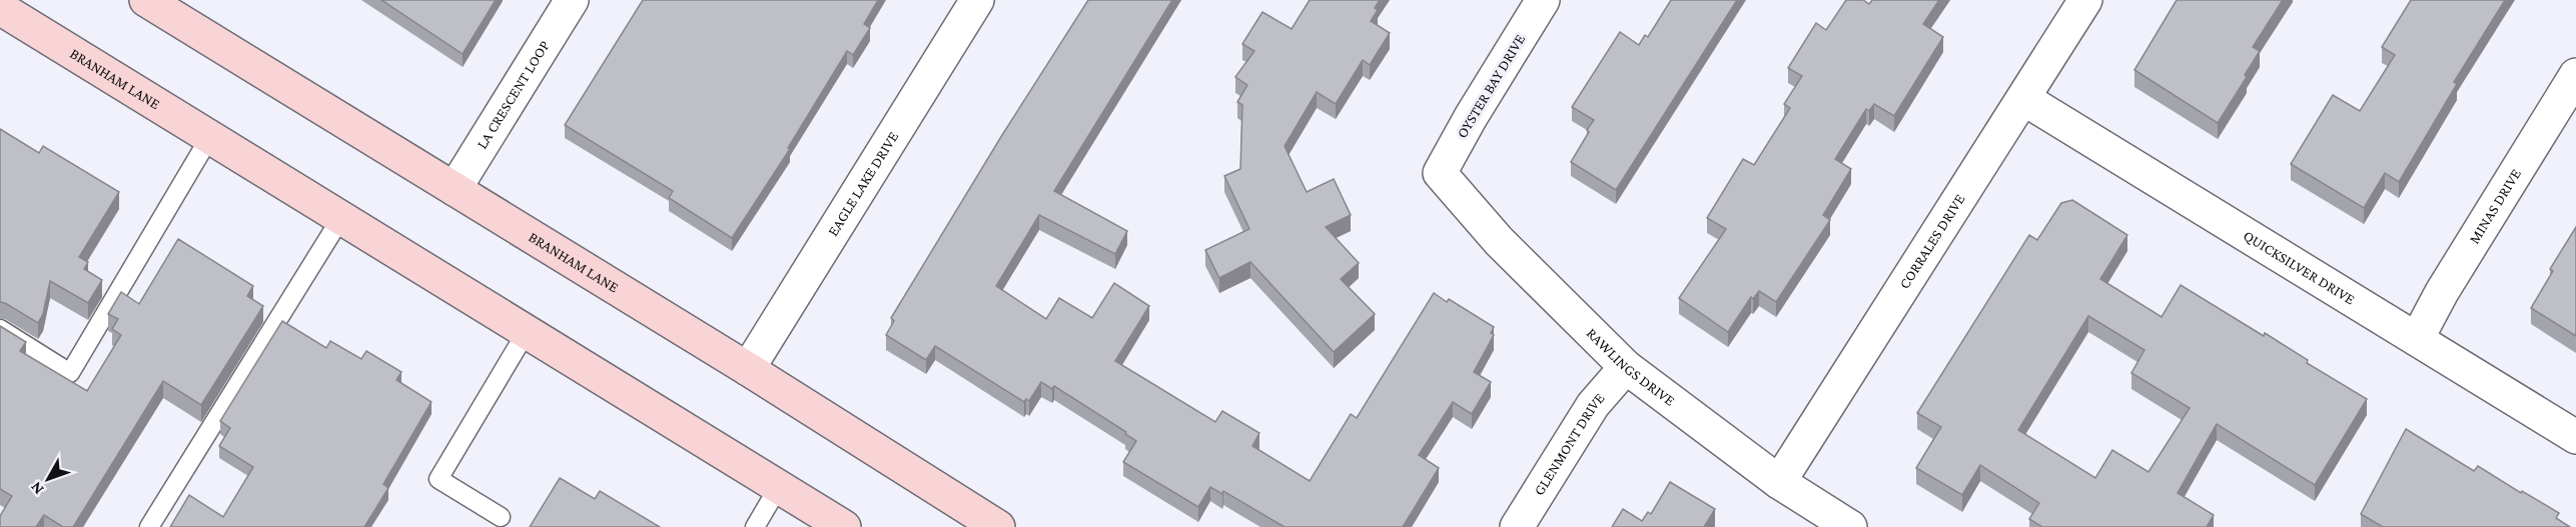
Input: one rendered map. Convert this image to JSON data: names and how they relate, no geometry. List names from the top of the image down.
{
  "streets": {
    "main road": ["BRANHAM LANE"],
    "street": [
      "OYSTER BAY DRIVE",
      "LA CRESCENT LOOP",
      "EAGLE LAKE DRIVE",
      "MINAS DRIVE",
      "CORRALES DRIVE",
      "QUICKSILVER DRIVE",
      "RAWLINGS DRIVE",
      "GLENMONT DRIVE"
    ]
  },
  "crossings": [
    ["BRANHAM LANE", "LA CRESCENT LOOP"],
    ["BRANHAM LANE", "EAGLE LAKE DRIVE"],
    ["OYSTER BAY DRIVE", "RAWLINGS DRIVE"],
    ["MINAS DRIVE", "QUICKSILVER DRIVE"],
    ["CORRALES DRIVE", "QUICKSILVER DRIVE"],
    ["CORRALES DRIVE", "RAWLINGS DRIVE"],
    ["RAWLINGS DRIVE", "GLENMONT DRIVE"]
  ],
  "north": "bottom left"
}
